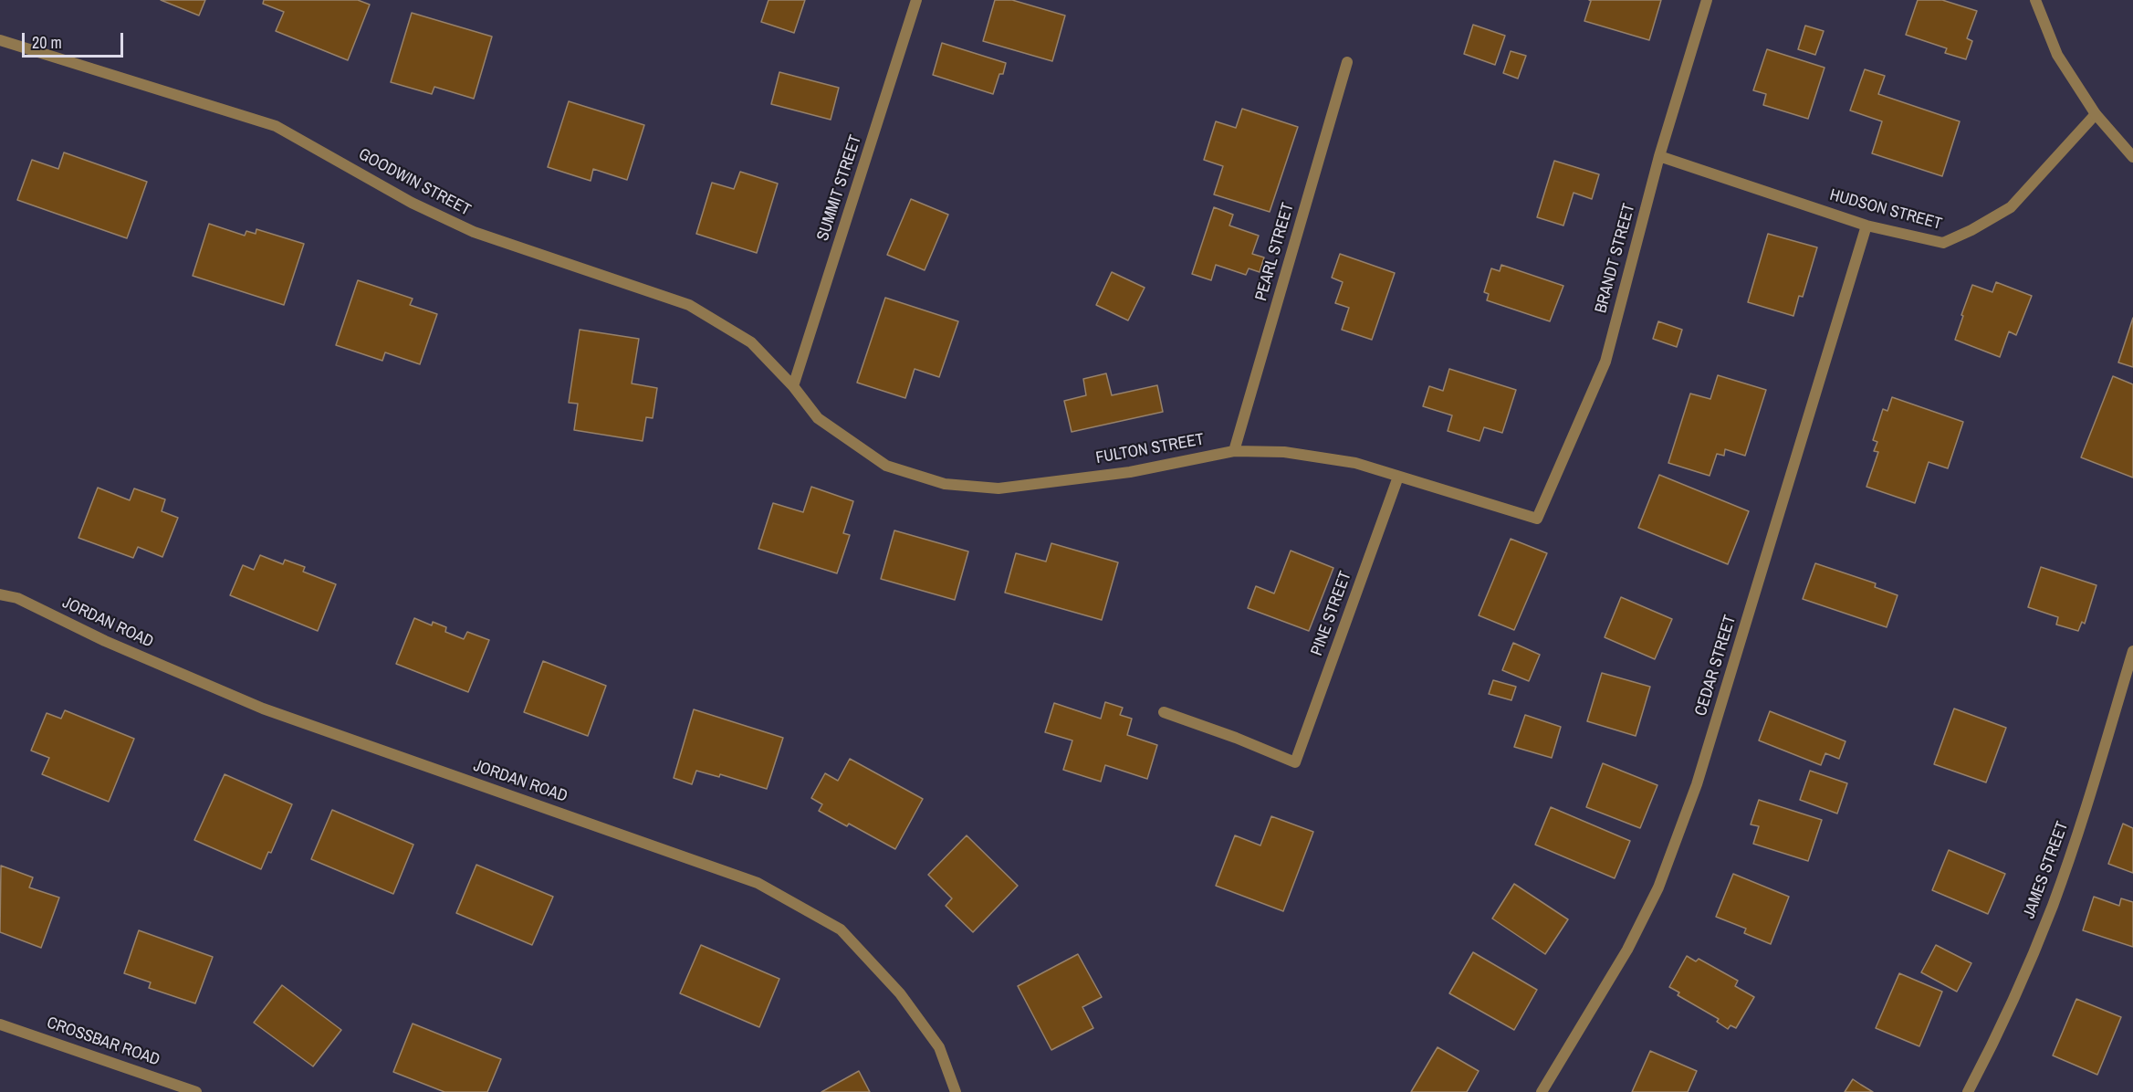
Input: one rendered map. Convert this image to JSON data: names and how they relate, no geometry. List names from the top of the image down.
{
  "streets": {
    "street": [
      "GOODWIN STREET",
      "SUMMIT STREET",
      "HUDSON STREET",
      "PEARL STREET",
      "BRANDT STREET",
      "FULTON STREET",
      "PINE STREET",
      "JORDAN ROAD",
      "CEDAR STREET",
      "JAMES STREET",
      "CROSSBAR ROAD"
    ]
  },
  "crossings": [
    ["GOODWIN STREET", "SUMMIT STREET"],
    ["GOODWIN STREET", "FULTON STREET"],
    ["SUMMIT STREET", "FULTON STREET"],
    ["HUDSON STREET", "BRANDT STREET"],
    ["HUDSON STREET", "CEDAR STREET"],
    ["PEARL STREET", "FULTON STREET"],
    ["BRANDT STREET", "FULTON STREET"],
    ["FULTON STREET", "PINE STREET"]
  ],
  "scale_bar": "20 m"
}
